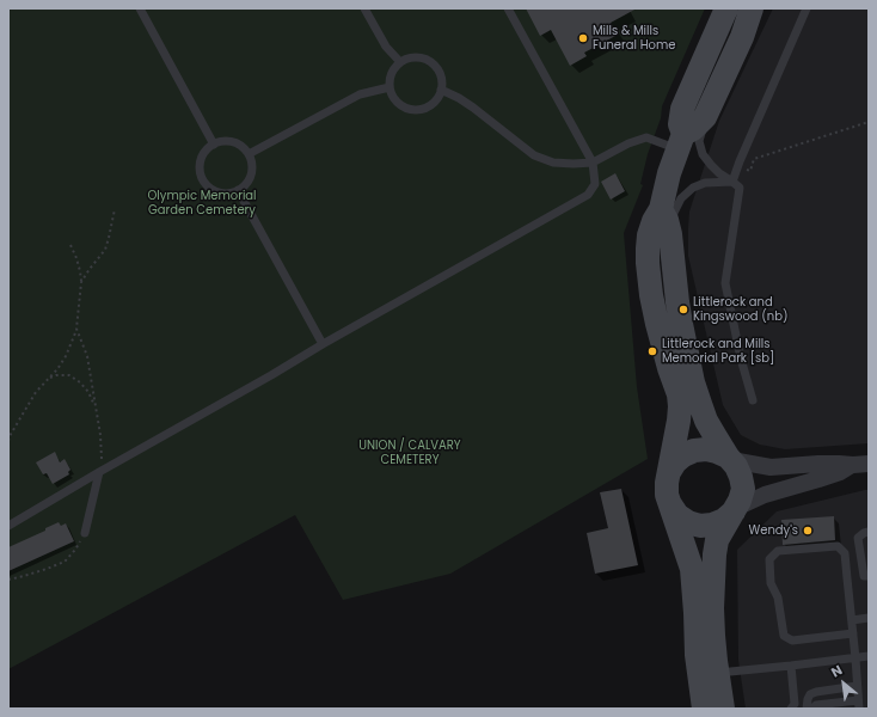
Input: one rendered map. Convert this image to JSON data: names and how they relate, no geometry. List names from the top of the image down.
{
  "parks": ["Olympic Memorial Garden Cemetery", "UNION / CALVARY CEMETERY"],
  "places": [
    "Mills & Mills Funeral Home",
    "Littlerock and Kingswood (nb)",
    "Littlerock and Mills Memorial Park [sb]",
    "Wendy's"
  ],
  "north": "top left"
}
